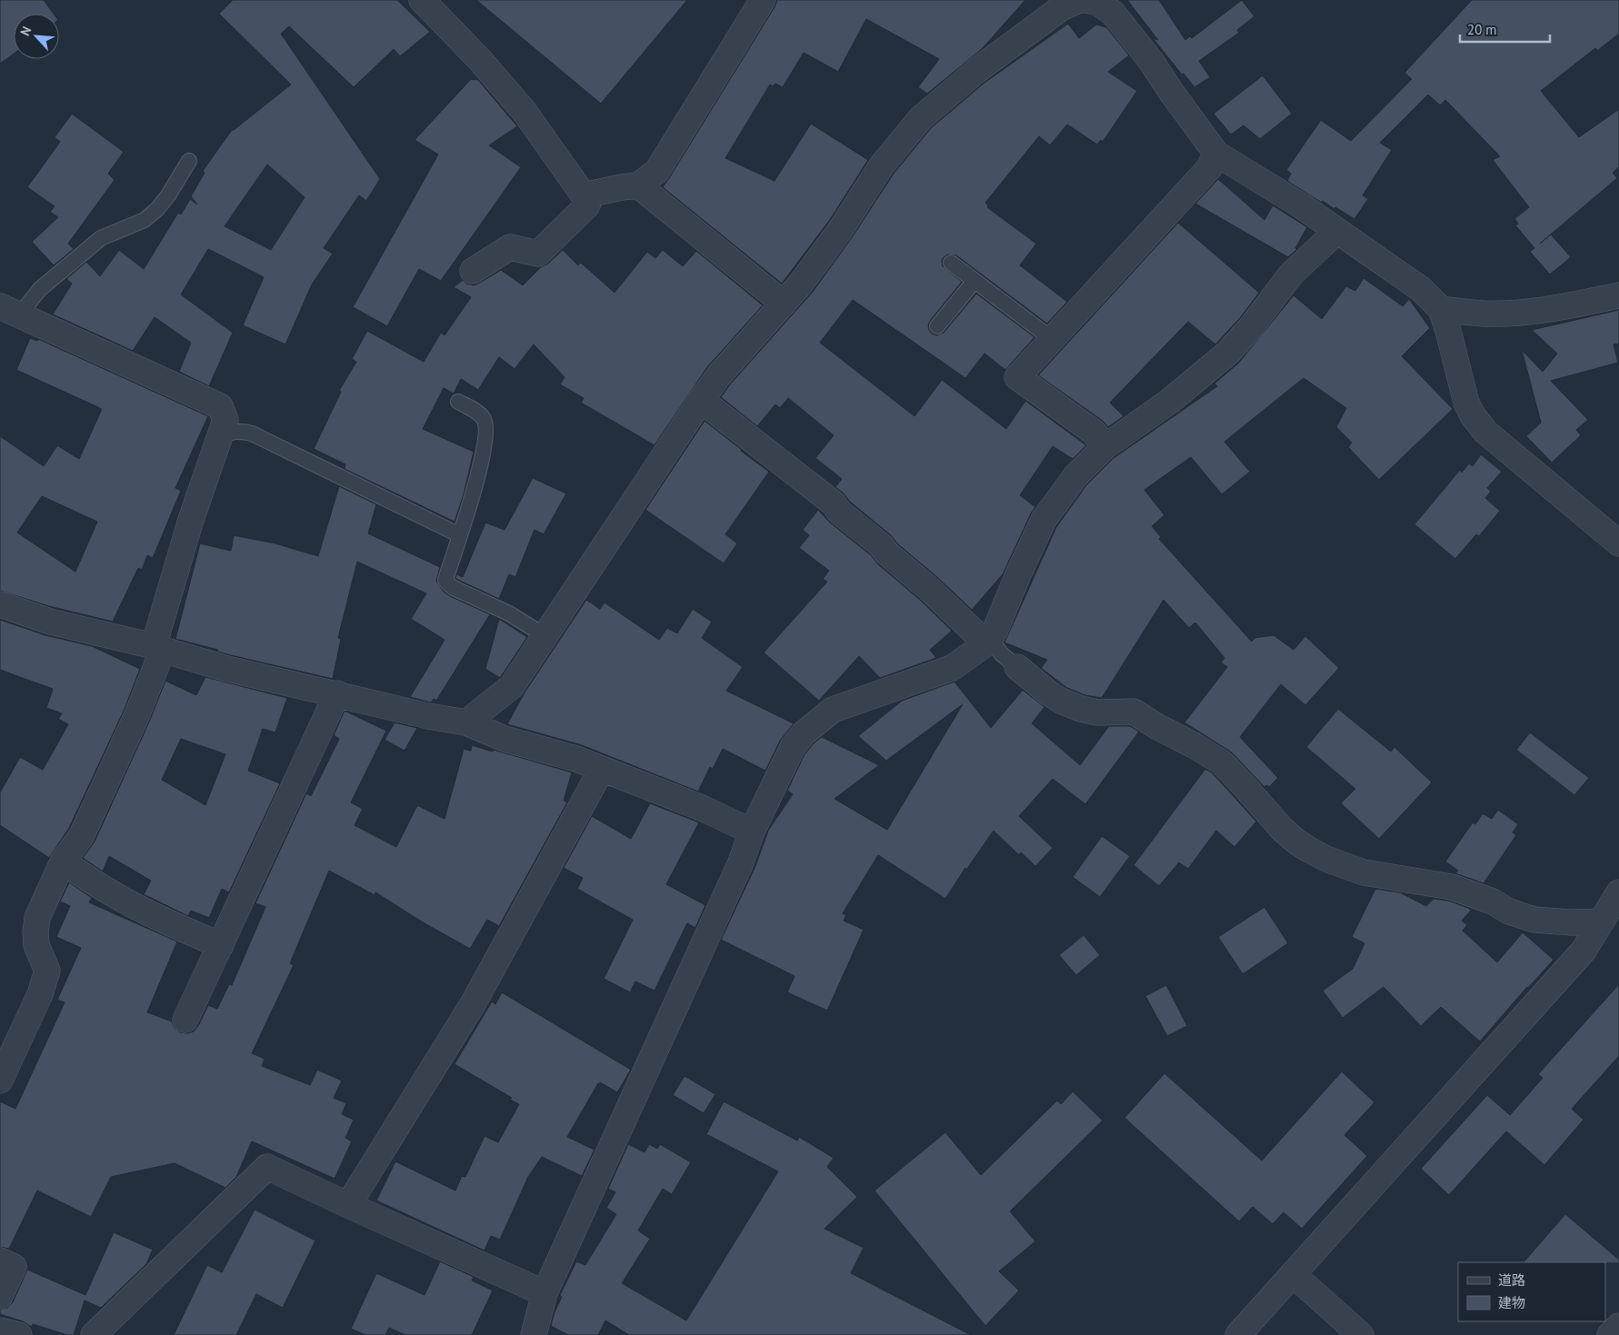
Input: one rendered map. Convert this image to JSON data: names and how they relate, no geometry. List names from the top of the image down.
{
  "legend": ["道路", "建物"],
  "scale_bar": "20 m",
  "north": "top left"
}
